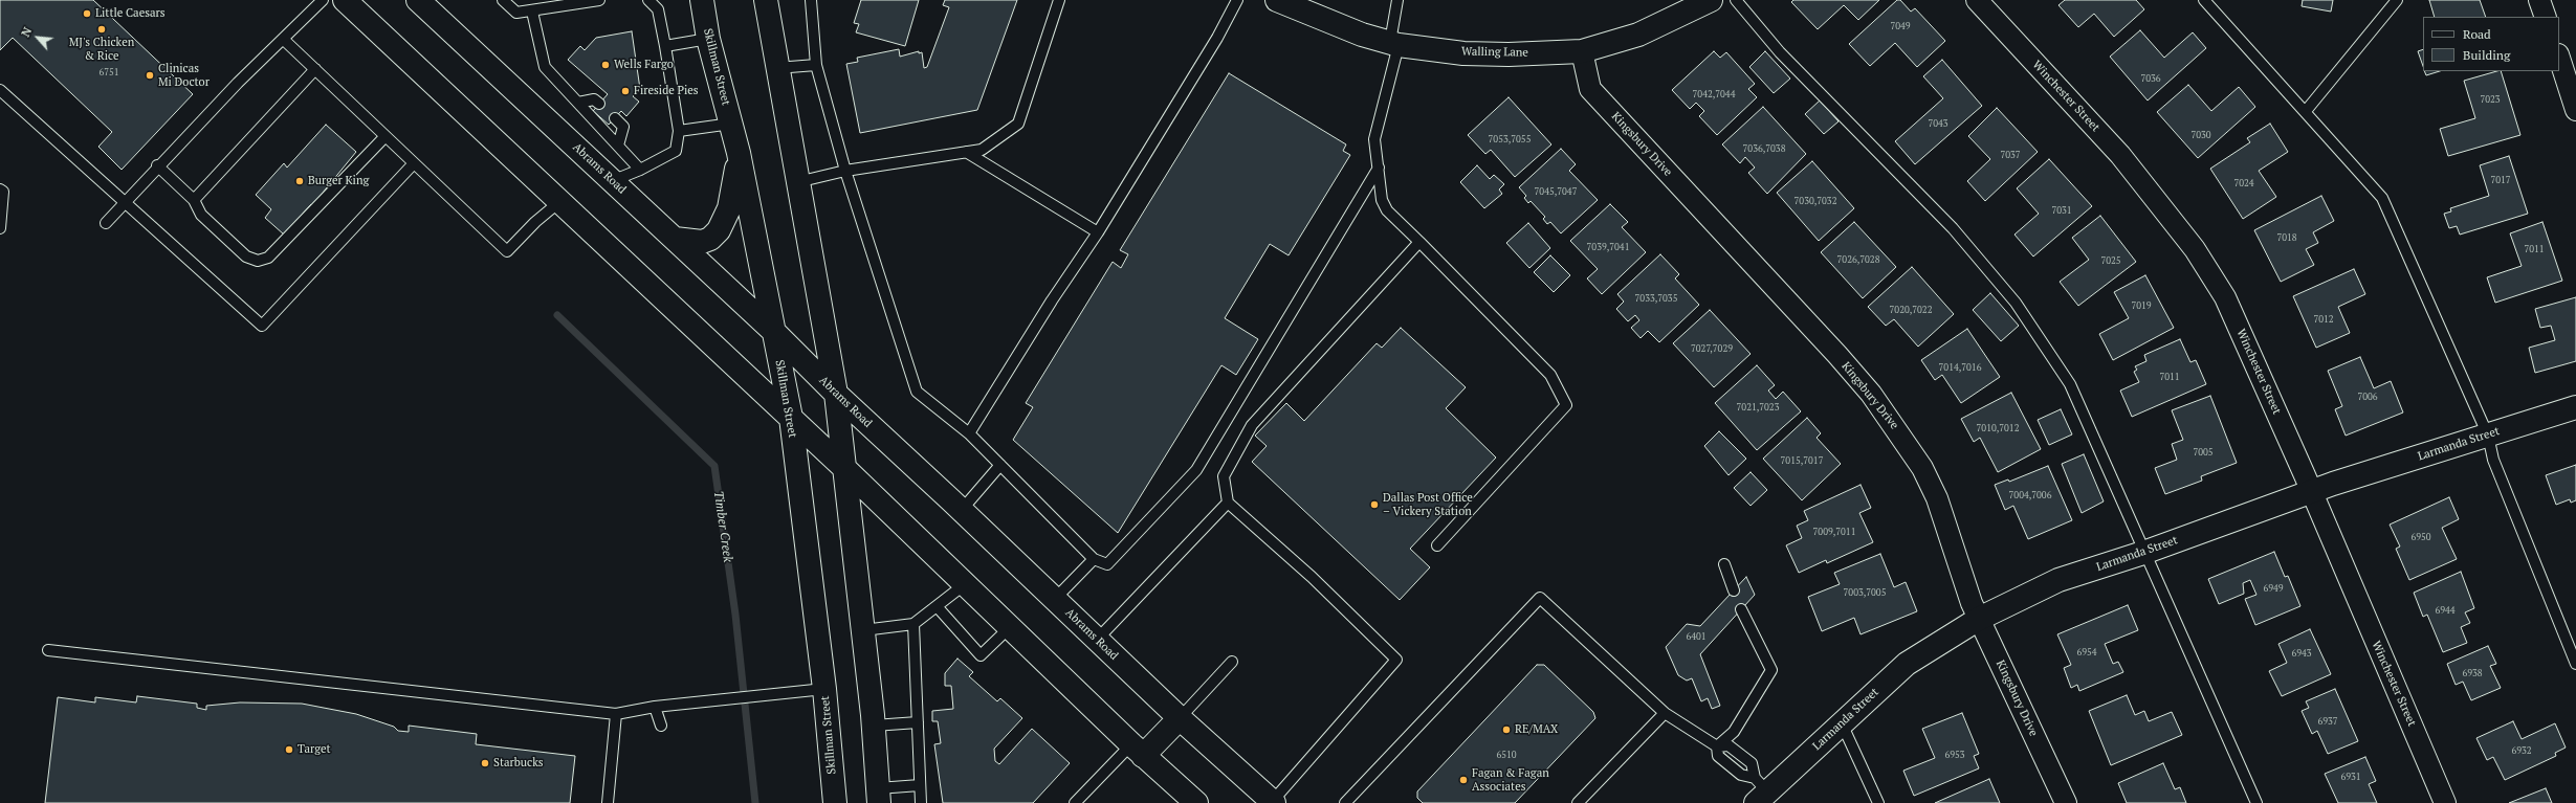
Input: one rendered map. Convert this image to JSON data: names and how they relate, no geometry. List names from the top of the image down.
{
  "streets": {
    "main road": [
      "Walling Lane",
      "Skillman Street",
      "Abrams Road",
      "Larmanda Street"
    ],
    "street": ["Winchester Street", "Kingsbury Drive"]
  },
  "crossings": [
    ["Walling Lane", "Kingsbury Drive"],
    ["Skillman Street", "Abrams Road"],
    ["Winchester Street", "Larmanda Street"],
    ["Kingsbury Drive", "Larmanda Street"]
  ],
  "water": ["Timber Creek"],
  "places": [
    "Little Caesars",
    "MJ's Chicken & Rice",
    "Wells Fargo",
    "Clinicas Mi Doctor",
    "Fireside Pies",
    "Burger King",
    "Dallas Post Office – Vickery Station",
    "RE/MAX",
    "Target",
    "Starbucks",
    "Fagan & Fagan Associates"
  ],
  "house_numbers": [
    "7049",
    "6751",
    "7036",
    "7042,7044",
    "7023",
    "7043",
    "7030",
    "7053,7055",
    "7036,7038",
    "7037",
    "7017",
    "7024",
    "7045,7047",
    "7030,7032",
    "7031",
    "7018",
    "7039,7041",
    "7011",
    "7026,7028",
    "7025",
    "7033,7035",
    "7019",
    "7020,7022",
    "7012",
    "7027,7029",
    "7014,7016",
    "7011",
    "7006",
    "7021,7023",
    "7010,7012",
    "7005",
    "7015,7017",
    "7004,7006",
    "7009,7011",
    "6950",
    "6949",
    "7003,7005",
    "6944",
    "6401",
    "6954",
    "6943",
    "6938",
    "6937",
    "6932",
    "6510",
    "6953",
    "6931"
  ],
  "legend": ["Road", "Building"],
  "north": "top left"
}
